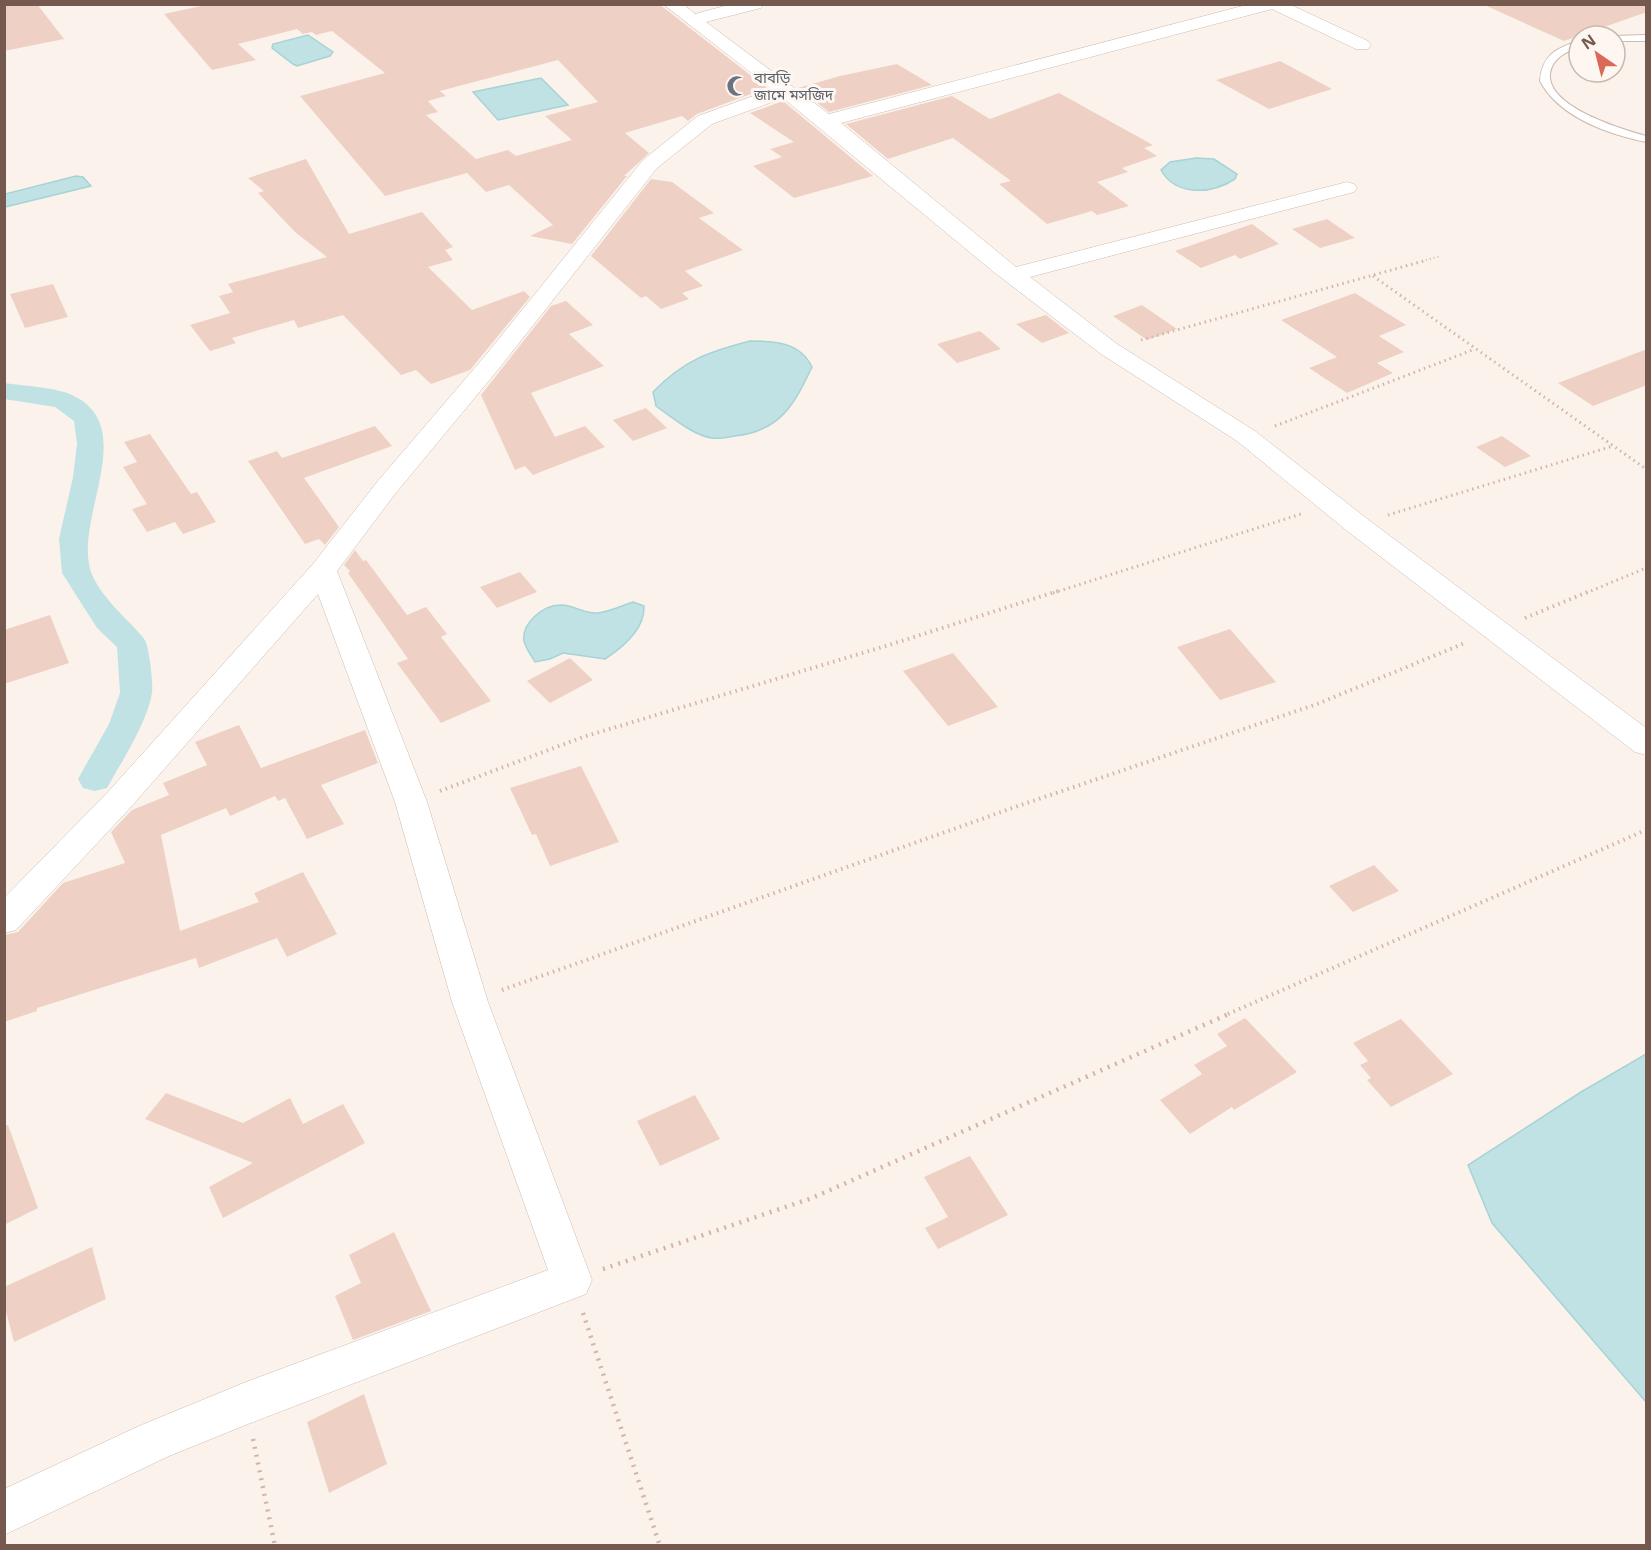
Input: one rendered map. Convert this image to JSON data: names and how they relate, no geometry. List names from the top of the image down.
{
  "places": {
    "mosque": ["বাবড়ি জামে মসজিদ"]
  },
  "north": "top left"
}
